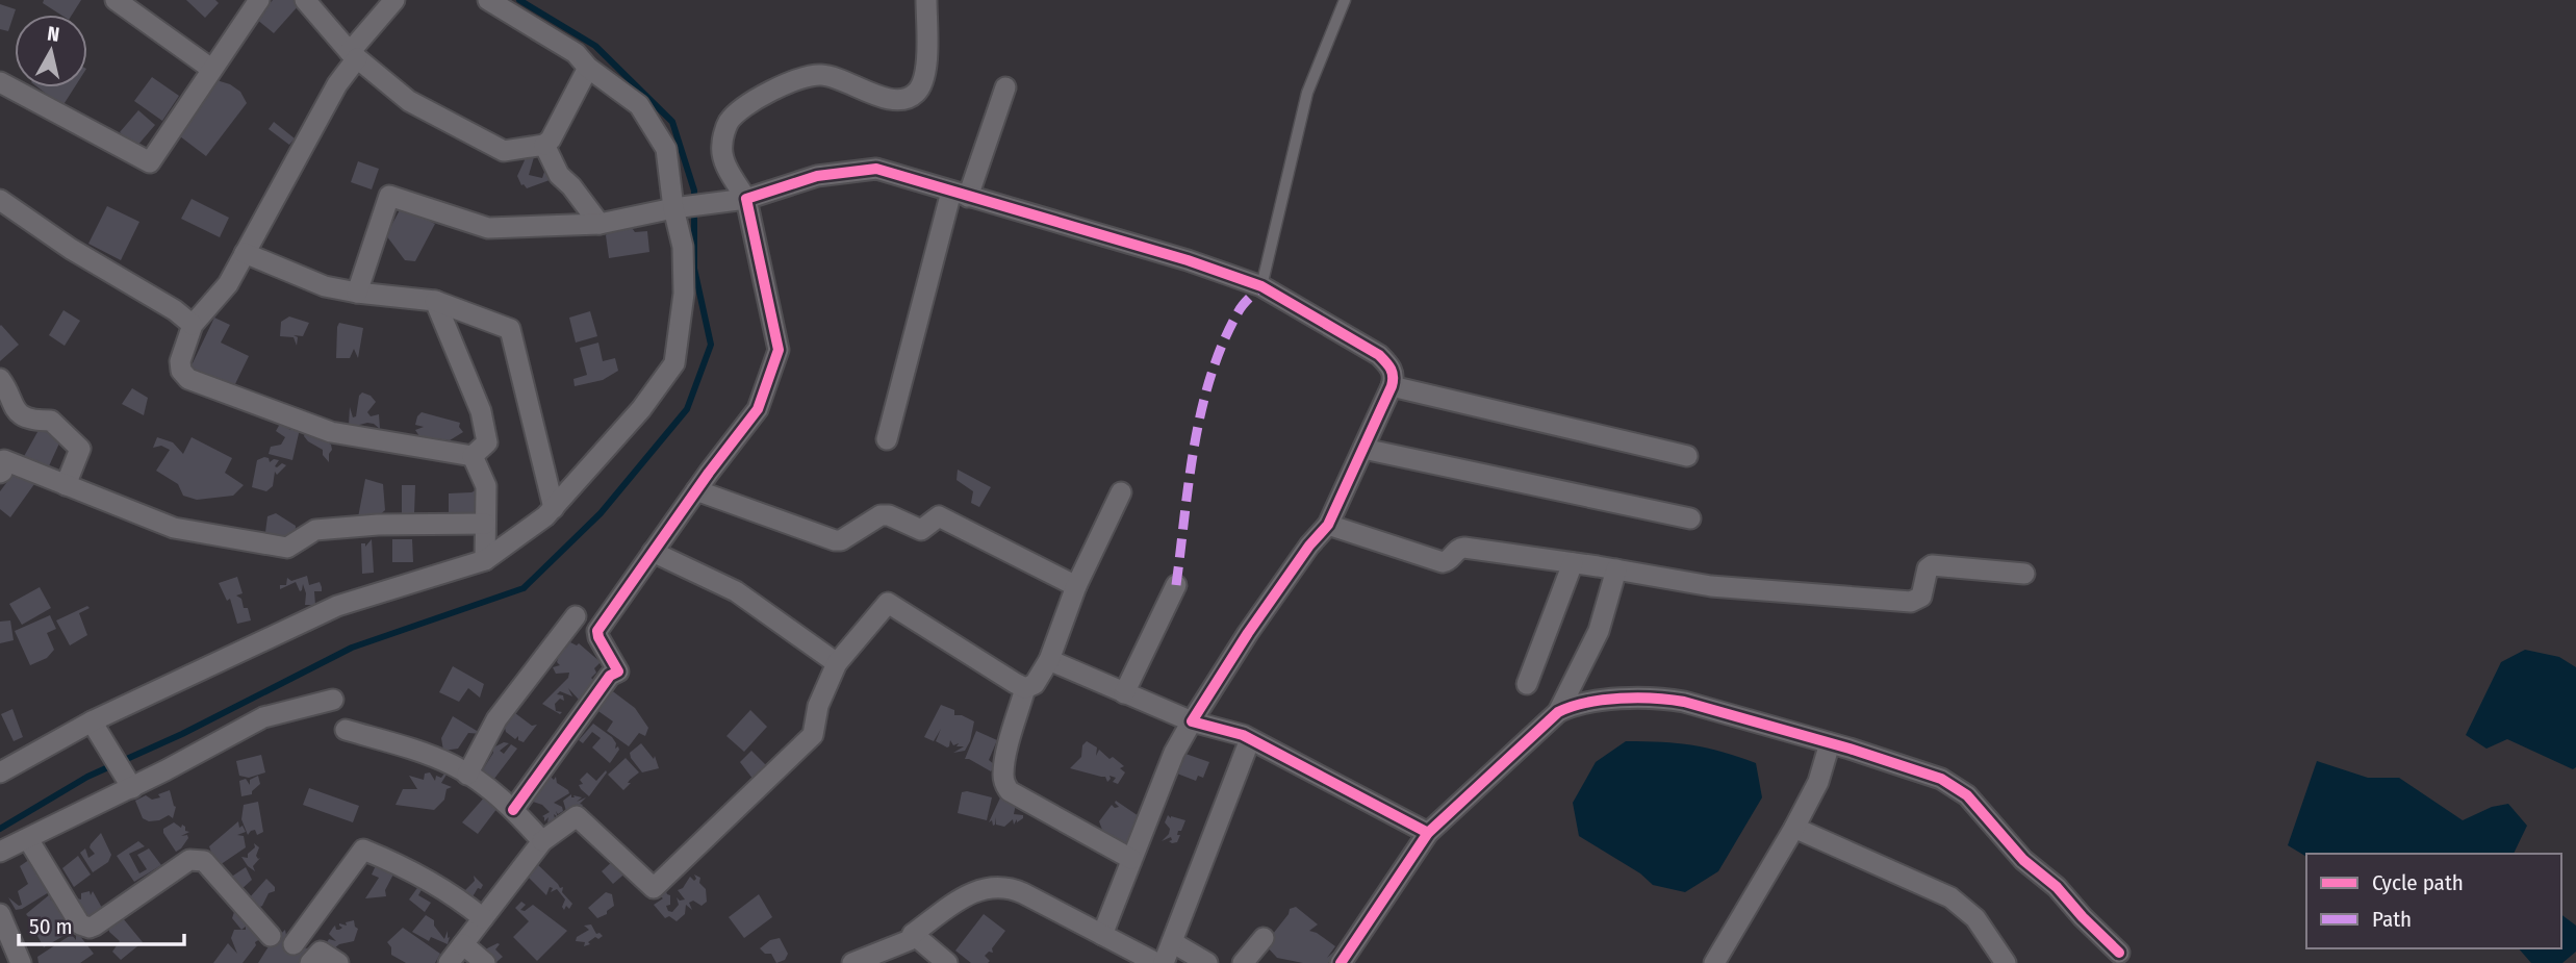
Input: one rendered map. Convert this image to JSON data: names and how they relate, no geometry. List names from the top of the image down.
{
  "legend": ["Cycle path", "Path"],
  "scale_bar": "50 m",
  "north": "top"
}
